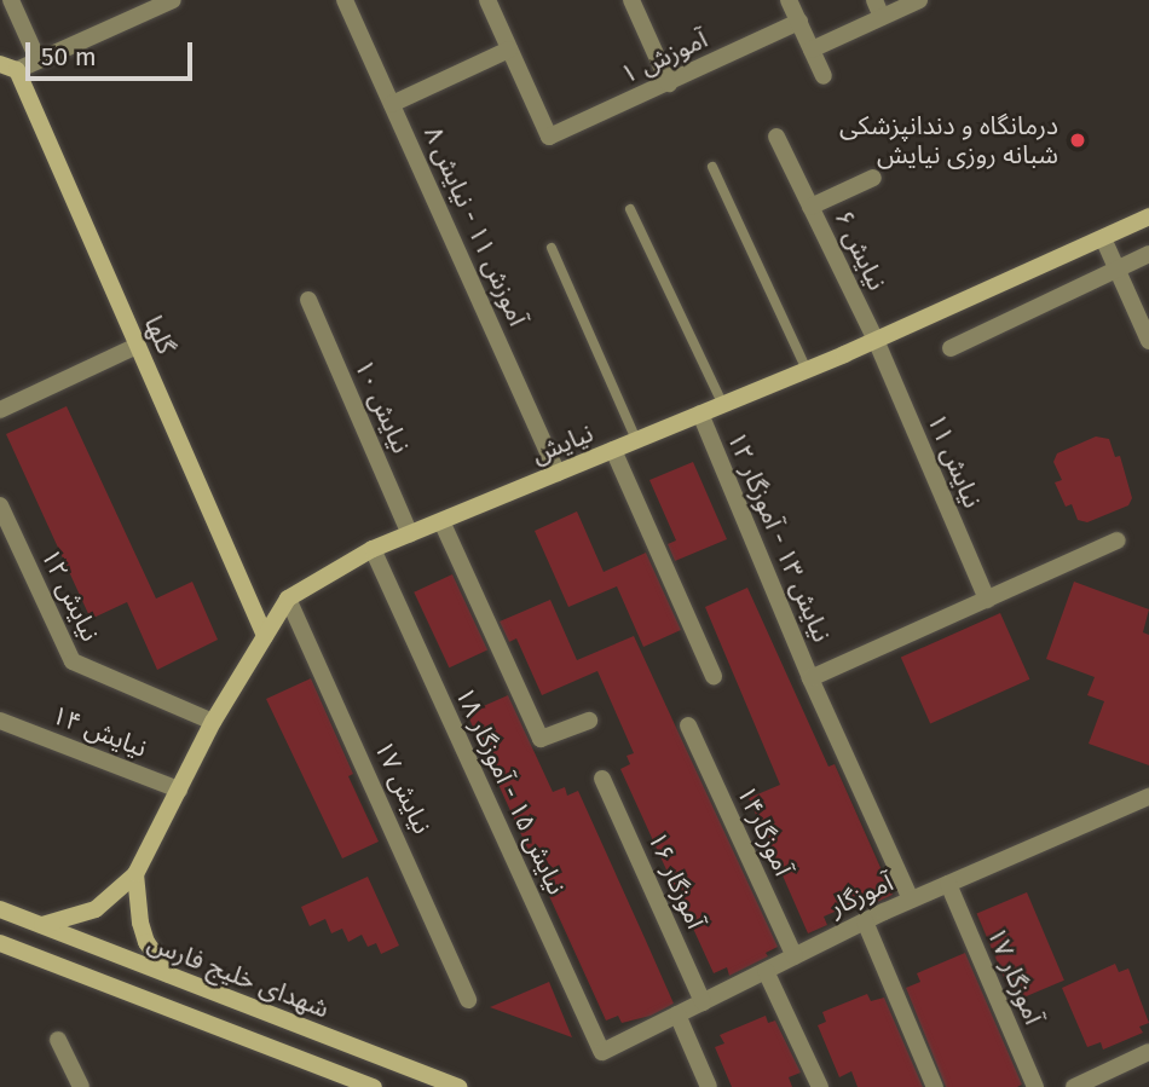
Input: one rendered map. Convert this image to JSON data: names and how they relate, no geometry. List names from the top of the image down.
{
  "streets": {
    "street": [
      "آموزش ۱",
      "آموزش ۱۱ - نیایش ۸",
      "نیایش ۶",
      "گلها",
      "نیایش ۱۰",
      "نیایش",
      "نیایش ۱۱",
      "نیایش ۱۳ - آموزگار ۱۲",
      "نیایش ۱۲",
      "نیایش ۱۴",
      "نیایش ۱۷",
      "نیایش ۱۵ - آموزگار ۱۸",
      "آموزگار۱۴",
      "آموزگار ۱۶",
      "آموزگار",
      "شهدای خلیج فارس",
      "آموزگار ۱۷"
    ]
  },
  "crossings": [
    ["آموزش ۱۱ - نیایش ۸", "نیایش"],
    ["نیایش ۶", "نیایش"],
    ["نیایش ۶", "نیایش ۱۱"],
    ["گلها", "نیایش"],
    ["نیایش ۱۰", "نیایش"],
    ["نیایش", "نیایش ۱۱"],
    ["نیایش", "نیایش ۱۳ - آموزگار ۱۲"],
    ["نیایش", "نیایش ۱۲"],
    ["نیایش", "نیایش ۱۴"],
    ["نیایش", "نیایش ۱۷"],
    ["نیایش", "نیایش ۱۵ - آموزگار ۱۸"],
    ["نیایش", "شهدای خلیج فارس"],
    ["نیایش ۱۳ - آموزگار ۱۲", "آموزگار"],
    ["نیایش ۱۵ - آموزگار ۱۸", "آموزگار"],
    ["آموزگار۱۴", "آموزگار"],
    ["آموزگار ۱۶", "آموزگار"],
    ["آموزگار", "آموزگار ۱۷"]
  ],
  "places": ["درمانگاه و دندانپزشکی شبانه روزی نیایش"],
  "scale_bar": "50 m"
}
